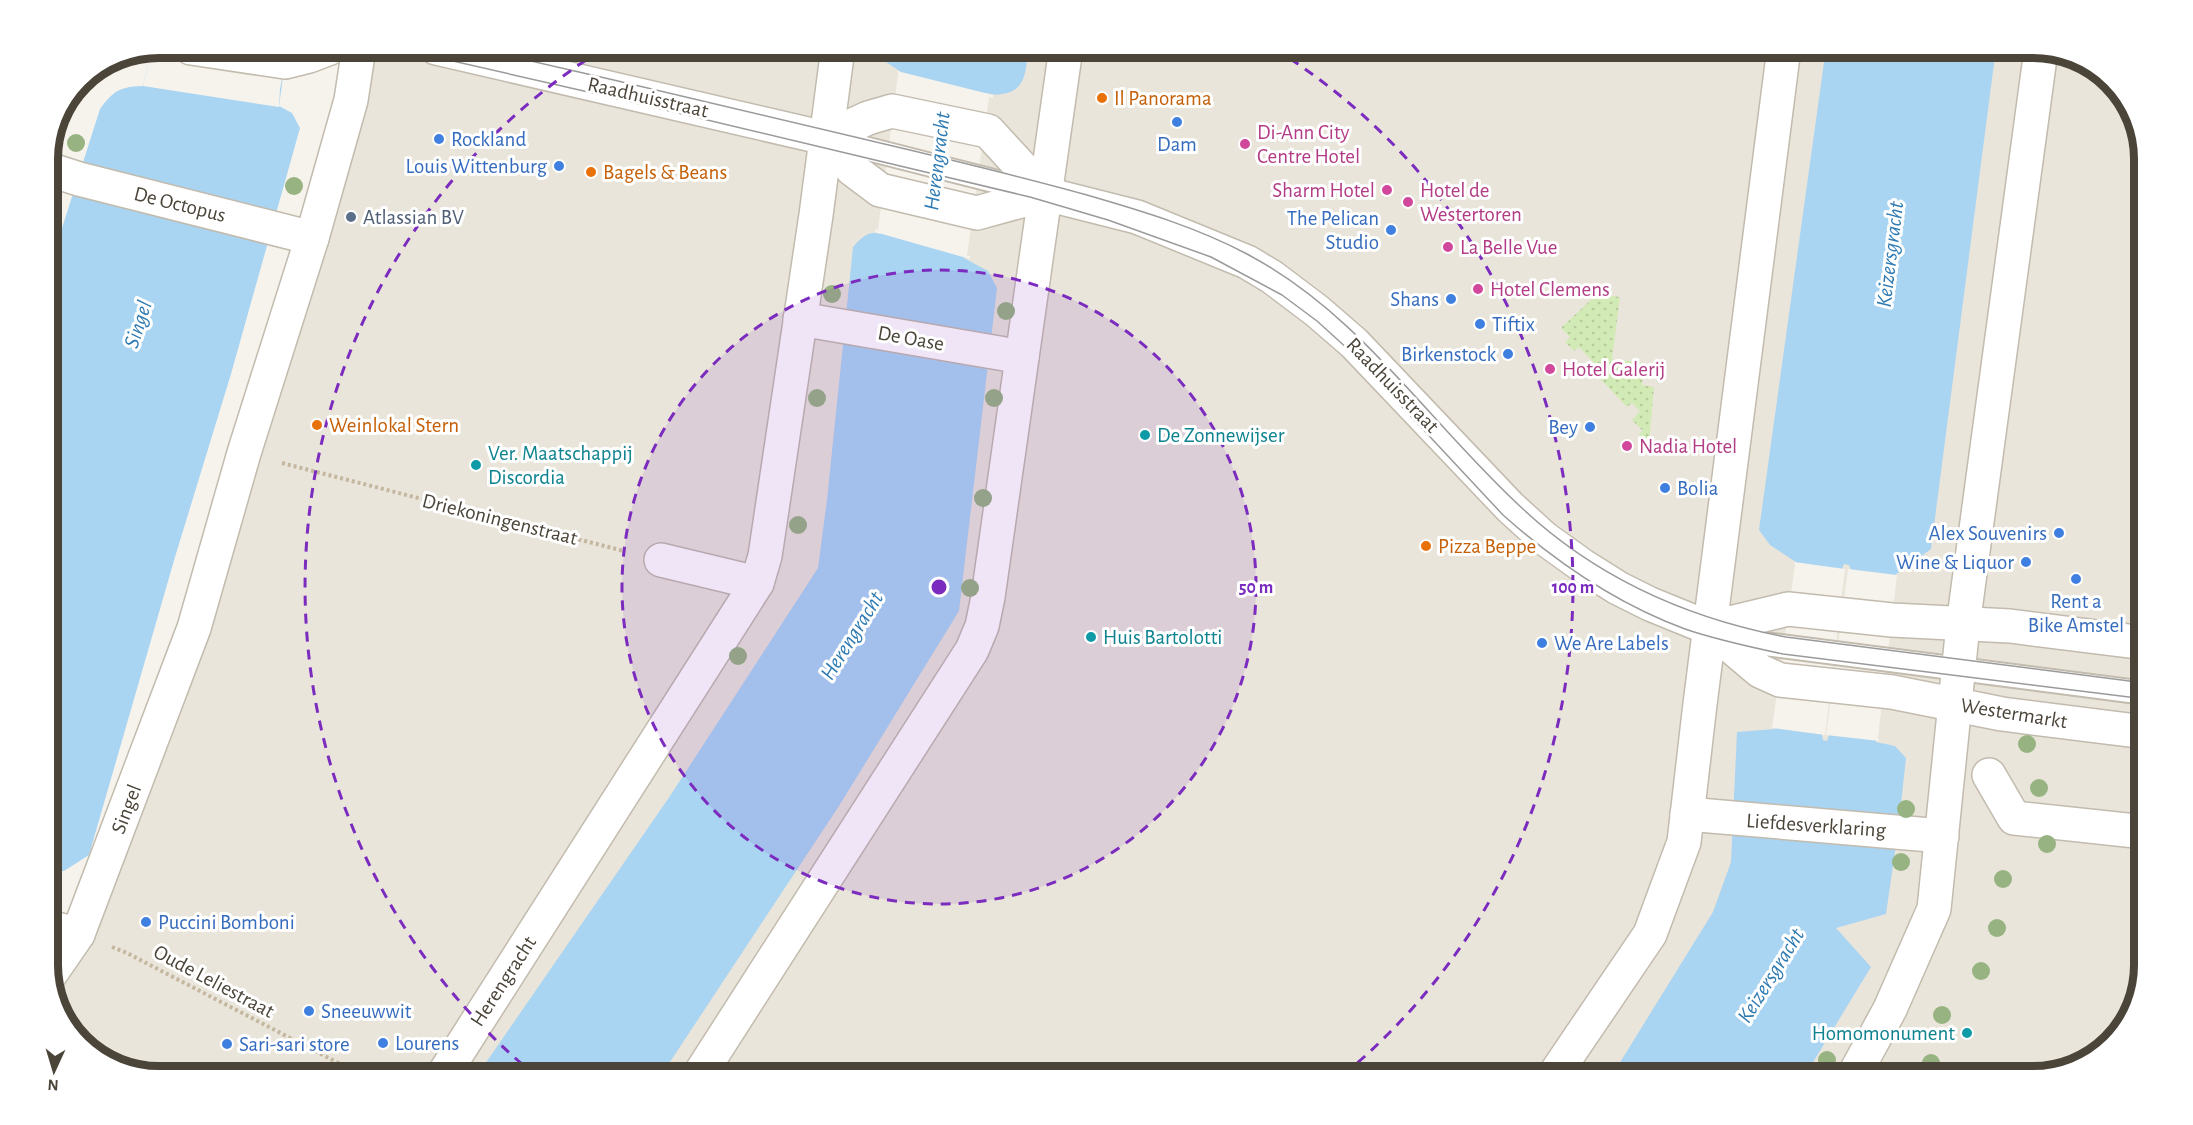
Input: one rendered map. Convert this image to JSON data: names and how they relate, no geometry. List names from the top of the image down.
{
  "streets": {
    "street": [
      "Raadhuisstraat",
      "De Octopus",
      "De Oase",
      "Westermarkt",
      "Singel",
      "Liefdesverklaring",
      "Herengracht"
    ],
    "path": ["Driekoningenstraat", "Oude Leliestraat"]
  },
  "crossings": [
    ["Raadhuisstraat", "Westermarkt"],
    ["Raadhuisstraat", "Herengracht"],
    ["De Octopus", "Singel"],
    ["De Oase", "Herengracht"],
    ["Driekoningenstraat", "Singel"],
    ["Singel", "Oude Leliestraat"]
  ],
  "water": ["Herengracht", "Keizersgracht", "Singel"],
  "places": [
    "Il Panorama",
    "Dam",
    "Rockland",
    "Di-Ann City Centre Hotel",
    "Louis Wittenburg",
    "Bagels & Beans",
    "Sharm Hotel",
    "Hotel de Westertoren",
    "Atlassian BV",
    "The Pelican Studio",
    "La Belle Vue",
    "Hotel Clemens",
    "Shans",
    "Tiftix",
    "Birkenstock",
    "Hotel Galerij",
    "Weinlokal Stern",
    "Bey",
    "De Zonnewijser",
    "Nadia Hotel",
    "Ver. Maatschappij Discordia",
    "Bolia",
    "Alex Souvenirs",
    "Pizza Beppe",
    "Wine & Liquor",
    "Rent a Bike Amstel",
    "Huis Bartolotti",
    "We Are Labels",
    "Puccini Bomboni",
    "Sneeuwwit",
    "Homomonument",
    "Lourens",
    "Sari-sari store"
  ],
  "north": "bottom",
  "rings": ["50 m", "100 m"]
}
